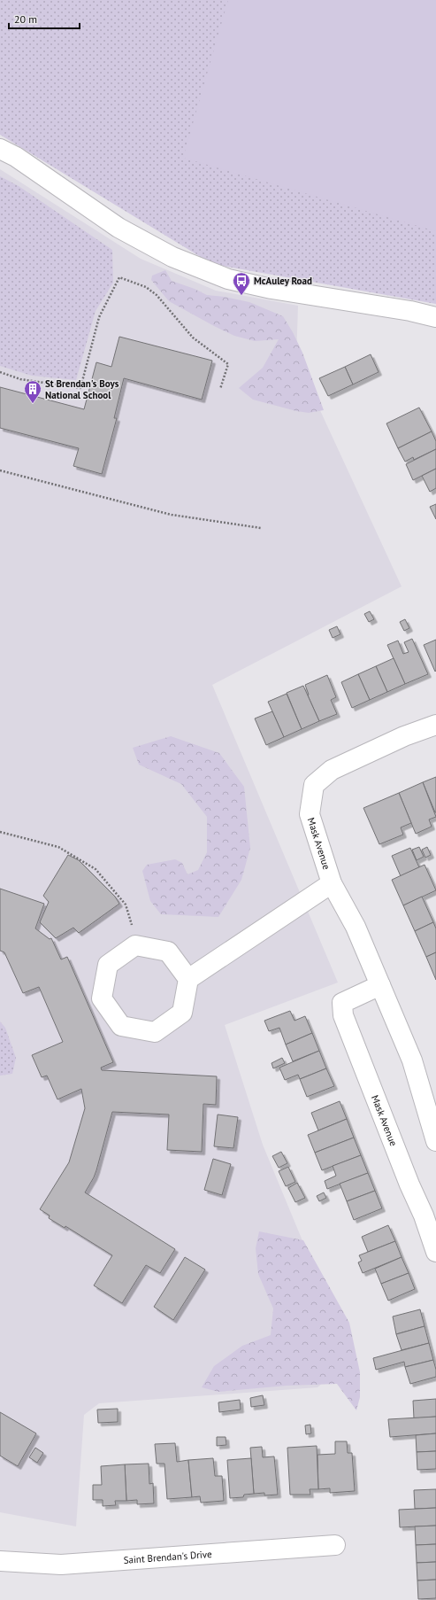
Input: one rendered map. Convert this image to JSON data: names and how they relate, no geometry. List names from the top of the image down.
{
  "streets": {
    "street": ["Mask Avenue", "Saint Brendan's Drive"]
  },
  "places": {
    "bus stop": ["McAuley Road"],
    "building": ["St Brendan's Boys National School"]
  },
  "scale_bar": "20 m"
}
